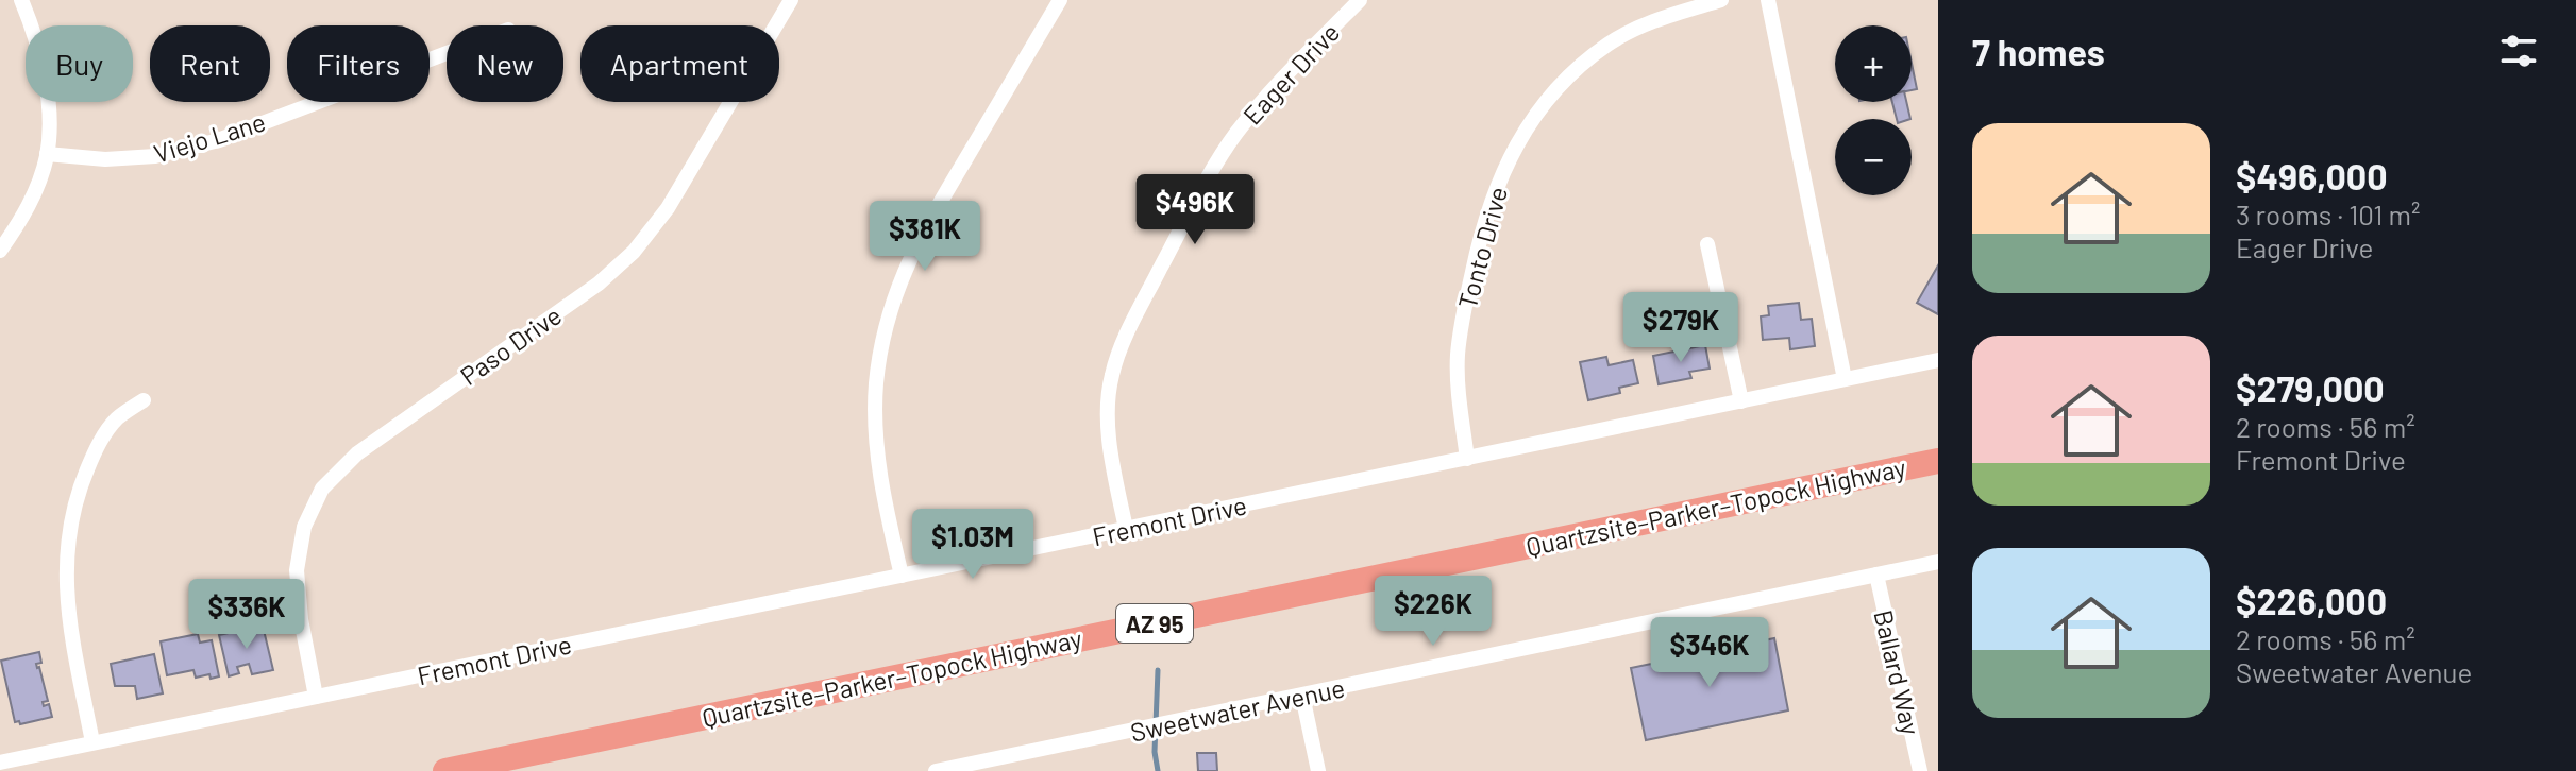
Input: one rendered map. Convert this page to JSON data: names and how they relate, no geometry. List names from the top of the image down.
{
  "streets": {
    "highway": ["Quartzsite–Parker–Topock Highway", "AZ 95"],
    "street": [
      "Eager Drive",
      "Viejo Lane",
      "Tonto Drive",
      "Paso Drive",
      "Fremont Drive",
      "Ballard Way",
      "Sweetwater Avenue"
    ]
  },
  "crossings": [
    ["Eager Drive", "Fremont Drive"],
    ["Tonto Drive", "Fremont Drive"],
    ["Paso Drive", "Fremont Drive"],
    ["Ballard Way", "Sweetwater Avenue"]
  ],
  "page": {
    "heading": "7 homes",
    "map_buttons": ["+", "−"],
    "chip": [
      "Buy",
      "Rent",
      "Filters",
      "New",
      "Apartment"
    ],
    "list": [
      {
        "name": "$496,000",
        "note": "3 rooms · 101 m² · Eager Drive"
      },
      {
        "name": "$279,000",
        "note": "2 rooms · 56 m² · Fremont Drive"
      },
      {
        "name": "$226,000",
        "note": "2 rooms · 56 m² · Sweetwater Avenue"
      }
    ],
    "price": [
      "$496K",
      "$381K",
      "$279K",
      "$1.03M",
      "$226K",
      "$336K",
      "$346K"
    ]
  }
}
